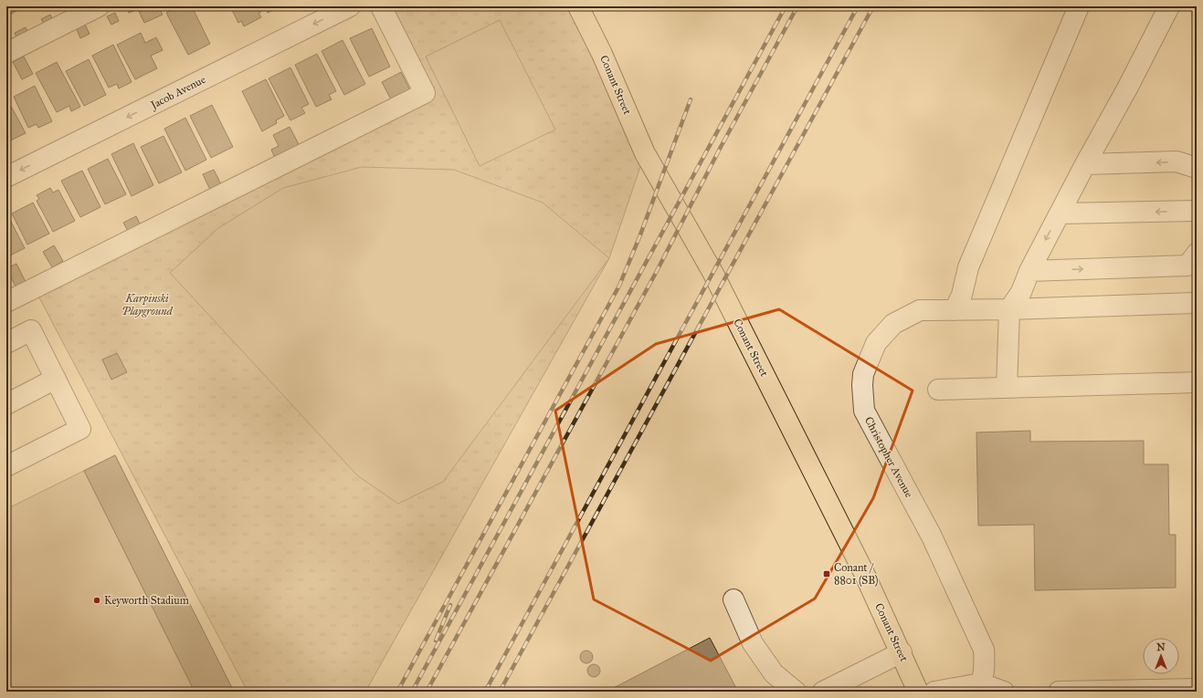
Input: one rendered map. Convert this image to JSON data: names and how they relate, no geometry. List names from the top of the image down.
{
  "streets": {
    "main road": ["Conant Street"],
    "street": ["Jacob Avenue", "Christopher Avenue"]
  },
  "one_way": ["Jacob Avenue"],
  "parks": ["Karpinski Playground"],
  "places": {
    "transit": ["Conant / 8801 (SB)"],
    "other": ["Keyworth Stadium"]
  },
  "north": "top"
}
